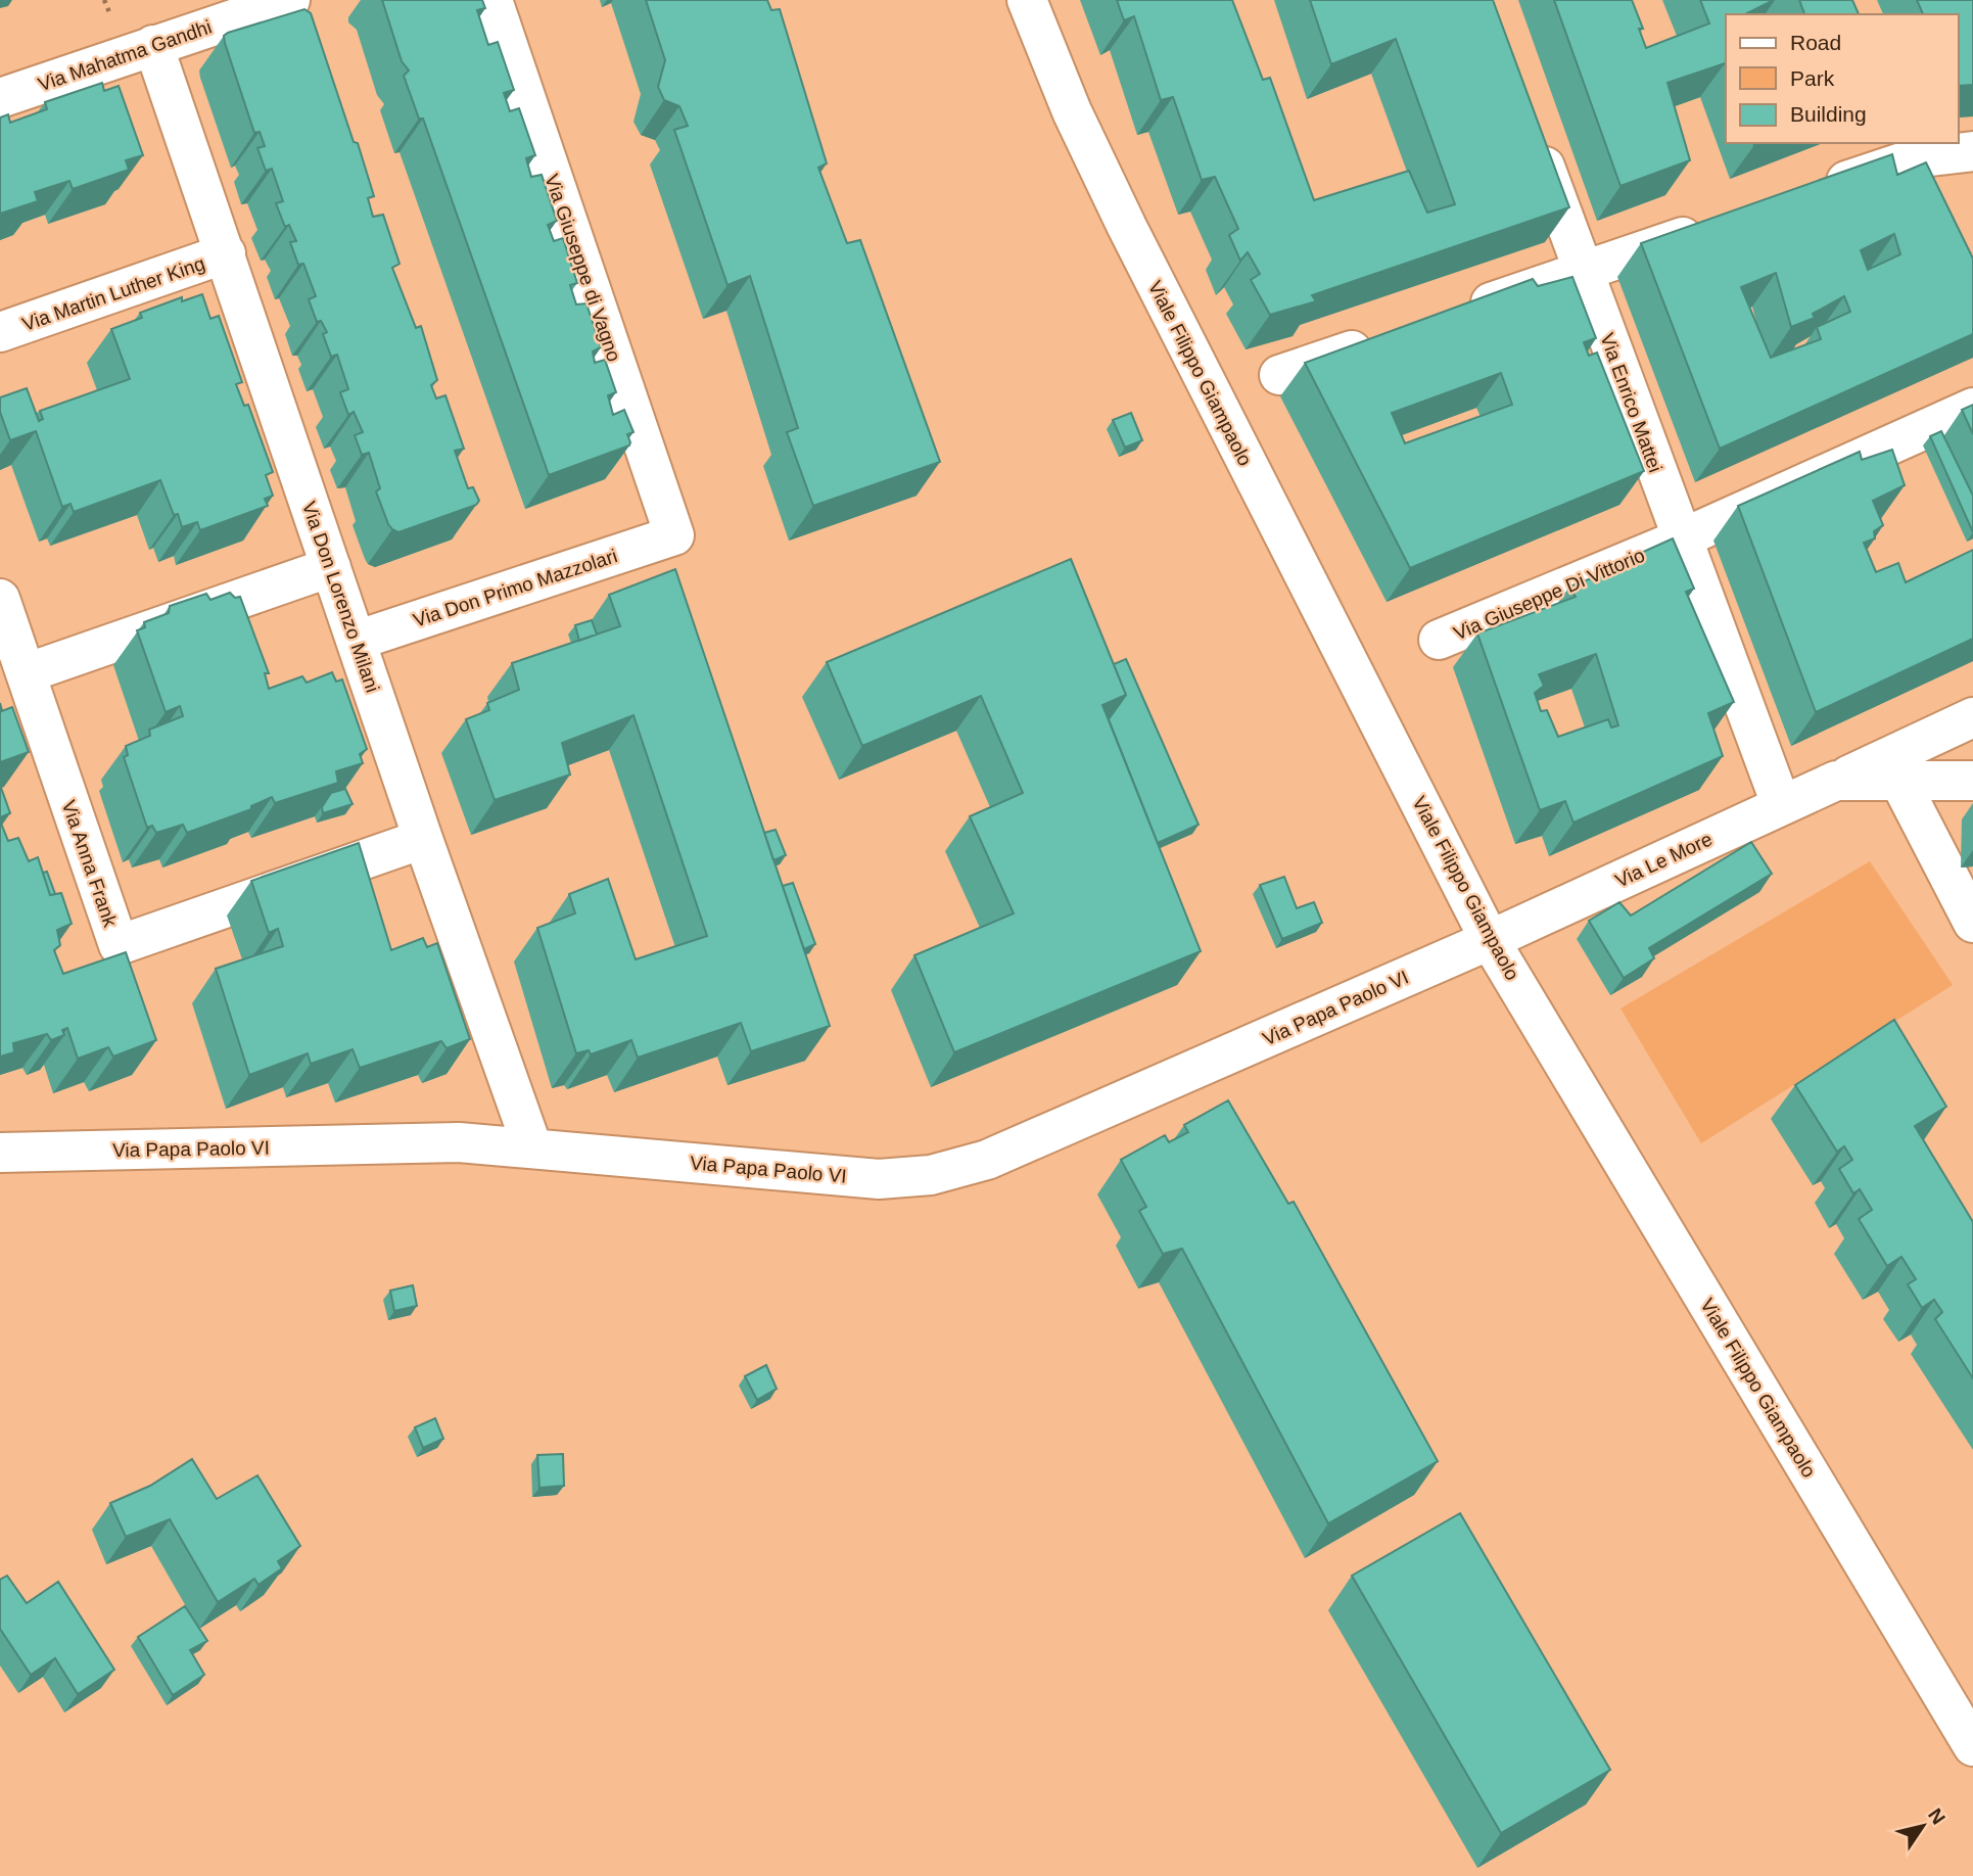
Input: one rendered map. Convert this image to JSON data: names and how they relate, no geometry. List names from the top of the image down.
{
  "streets": {
    "street": [
      "Via Mahatma Gandhi",
      "Via Giuseppe di Vagno",
      "Via Martin Luther King",
      "Viale Filippo Giampaolo",
      "Via Enrico Mattei",
      "Via Don Primo Mazzolari",
      "Via Giuseppe Di Vittorio",
      "Via Don Lorenzo Milani",
      "Via Le More",
      "Via Anna Frank",
      "Via Papa Paolo VI"
    ]
  },
  "crossings": [
    ["Via Mahatma Gandhi", "Via Don Lorenzo Milani"],
    ["Via Giuseppe di Vagno", "Via Don Primo Mazzolari"],
    ["Via Martin Luther King", "Via Don Lorenzo Milani"],
    ["Viale Filippo Giampaolo", "Via Le More"],
    ["Viale Filippo Giampaolo", "Via Papa Paolo VI"],
    ["Via Enrico Mattei", "Via Giuseppe Di Vittorio"],
    ["Via Enrico Mattei", "Via Le More"],
    ["Via Don Primo Mazzolari", "Via Don Lorenzo Milani"],
    ["Via Don Lorenzo Milani", "Via Anna Frank"],
    ["Via Don Lorenzo Milani", "Via Papa Paolo VI"],
    ["Via Le More", "Via Papa Paolo VI"]
  ],
  "legend": ["Road", "Park", "Building"],
  "north": "top right"
}
